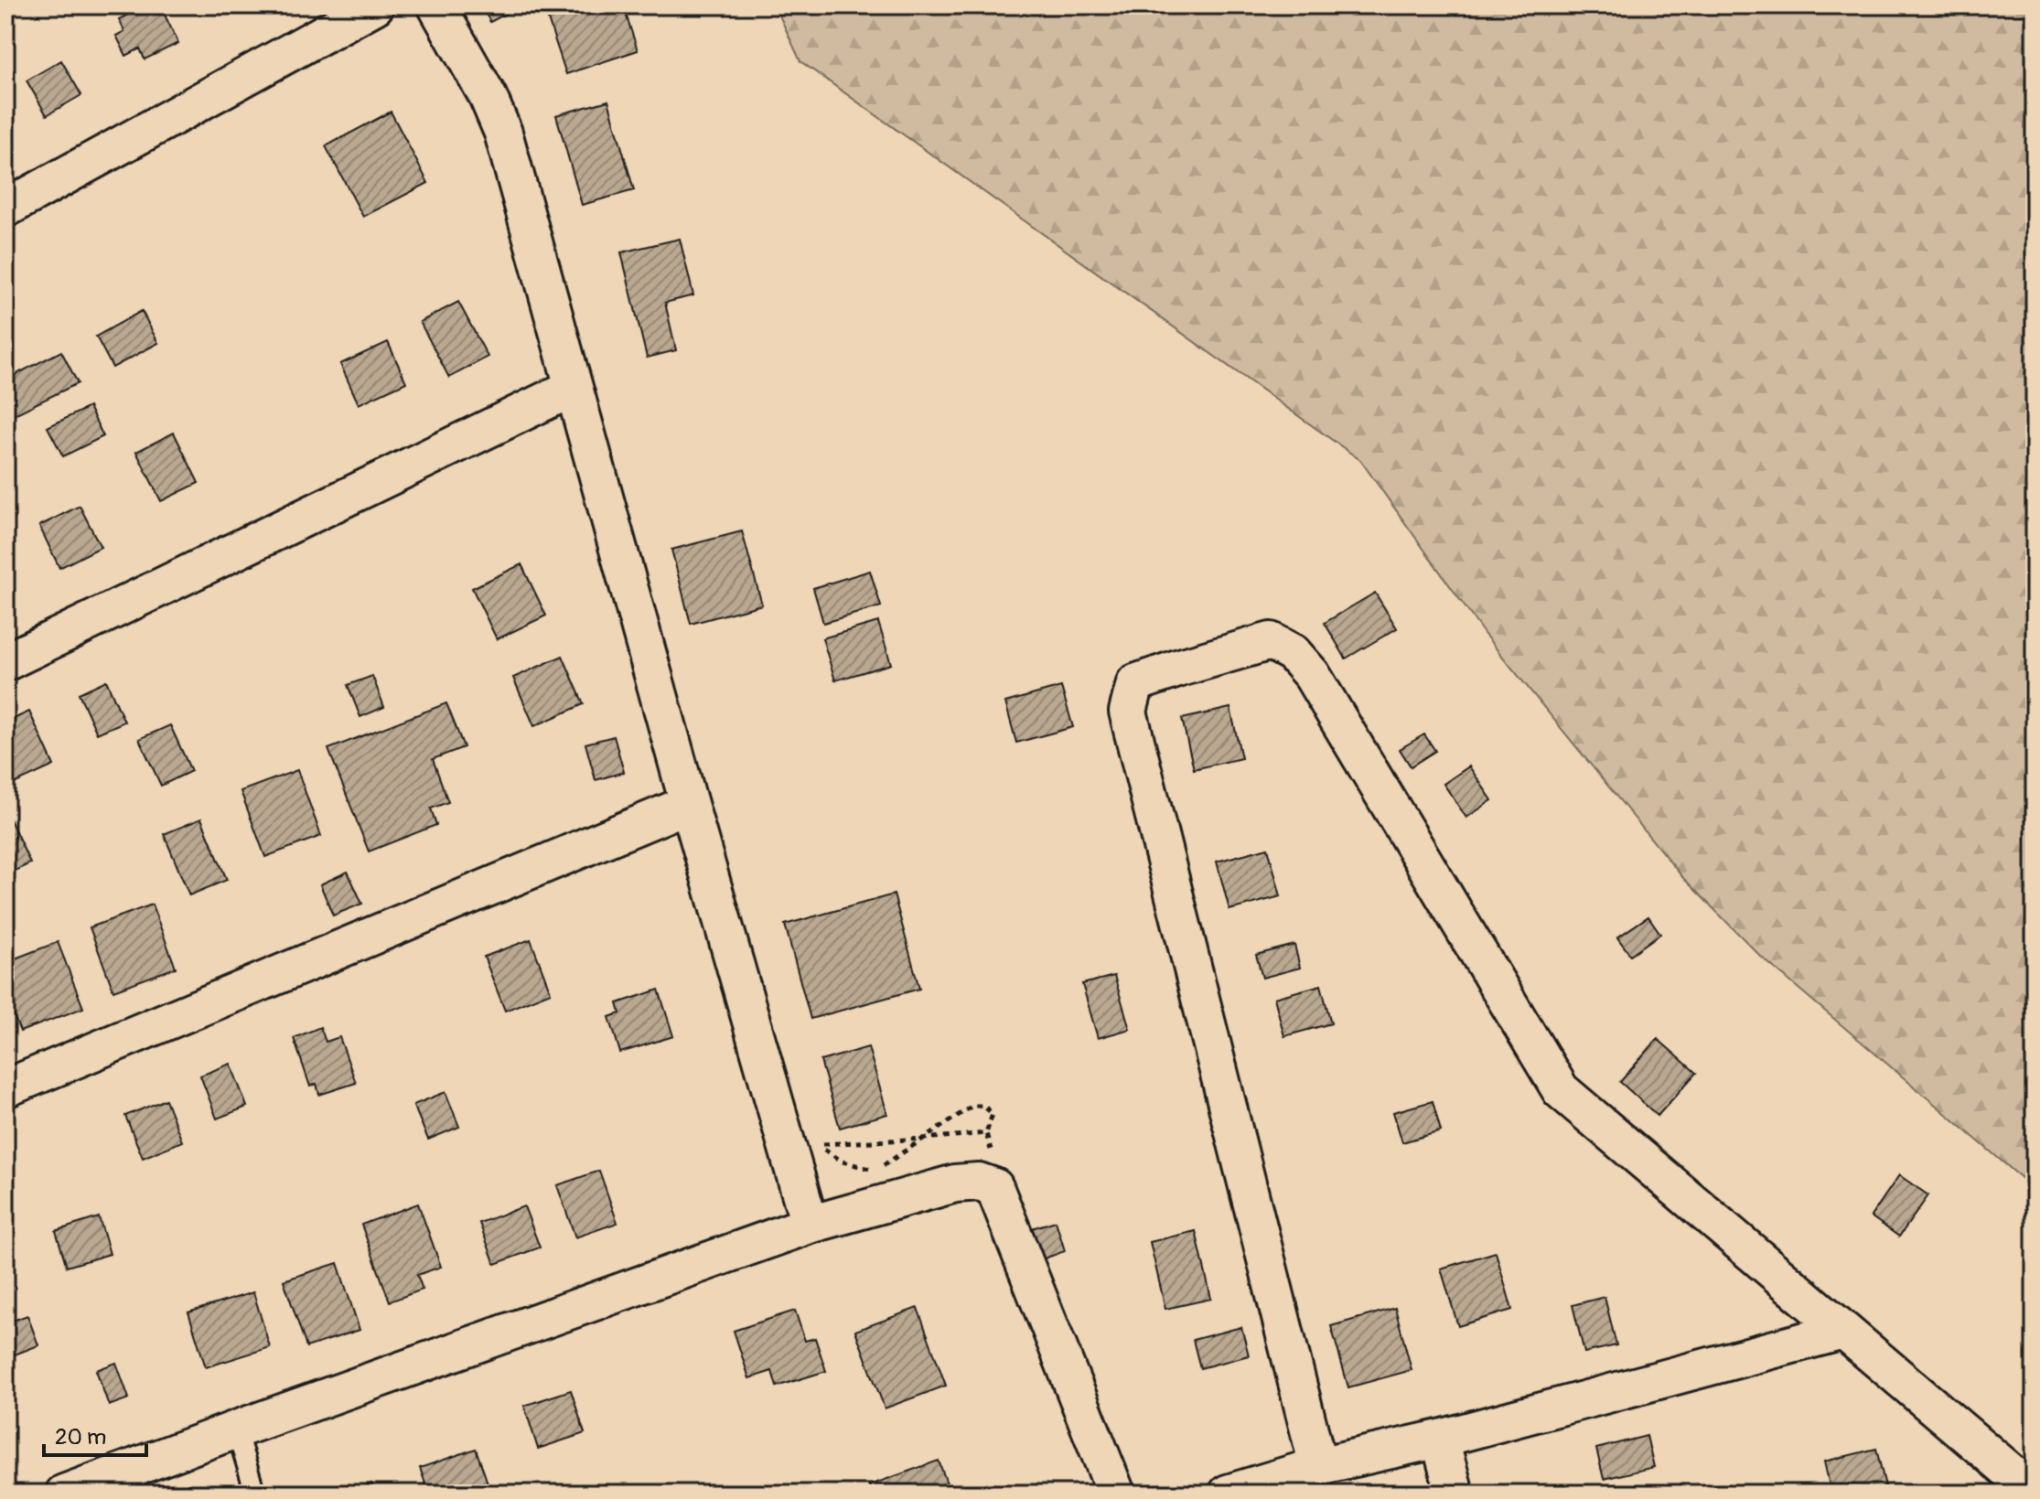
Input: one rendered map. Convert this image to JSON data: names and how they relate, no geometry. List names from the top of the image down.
{
  "scale_bar": "20 m"
}
